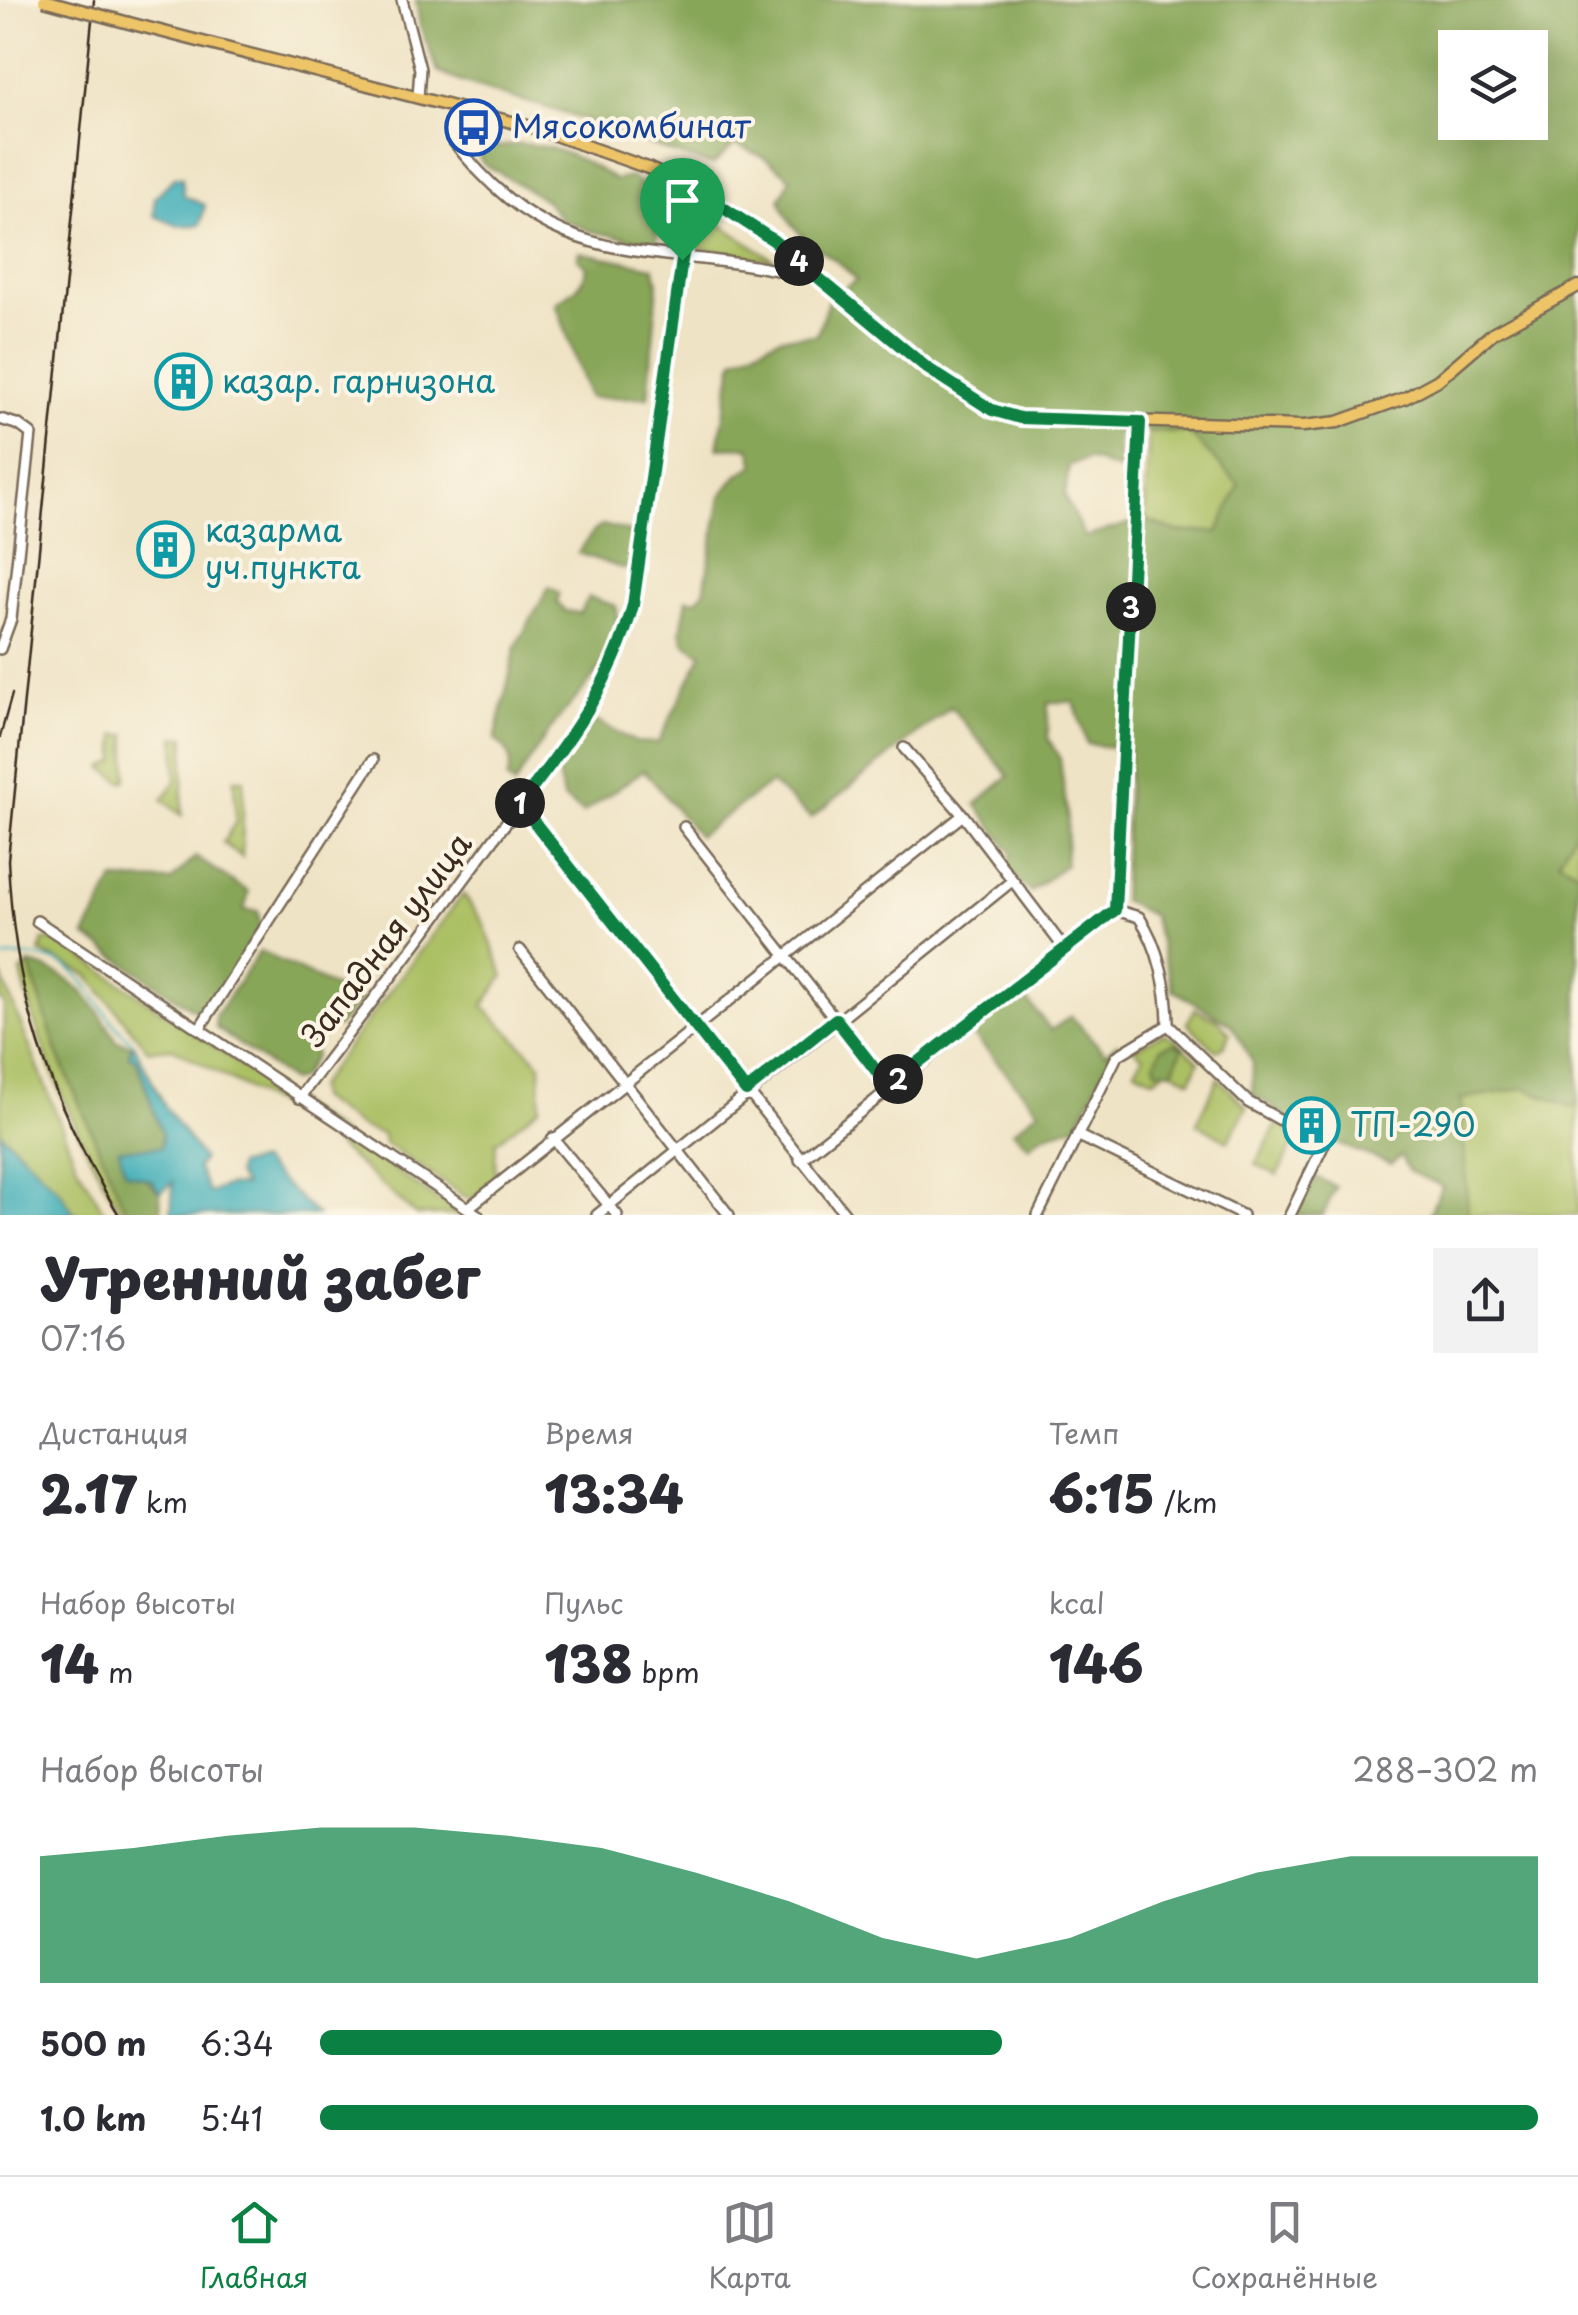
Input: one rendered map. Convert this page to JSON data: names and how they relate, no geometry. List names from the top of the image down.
{
  "streets": {
    "street": ["Западная улица"]
  },
  "places": {
    "bus stop": ["Мясокомбинат"],
    "building": ["казар. гарнизона", "казарма уч.пункта", "ТП-290"]
  },
  "page": {
    "pins": [
      "4",
      "3",
      "1",
      "2"
    ],
    "heading": ["Утренний забег", "07:16"],
    "stats": [
      ["Дистанция", "2.17 km"],
      ["Время", "13:34"],
      ["Темп", "6:15 /km"],
      ["Набор высоты", "14 m"],
      ["Пульс", "138 bpm"],
      ["kcal", "146"]
    ],
    "chart": ["Набор высоты", "288–302 m"],
    "list": [
      {
        "name": "500 m",
        "note": "6:34"
      },
      {
        "name": "1.0 km",
        "note": "5:41"
      }
    ],
    "tabs": ["Главная", "Карта", "Сохранённые"]
  }
}
